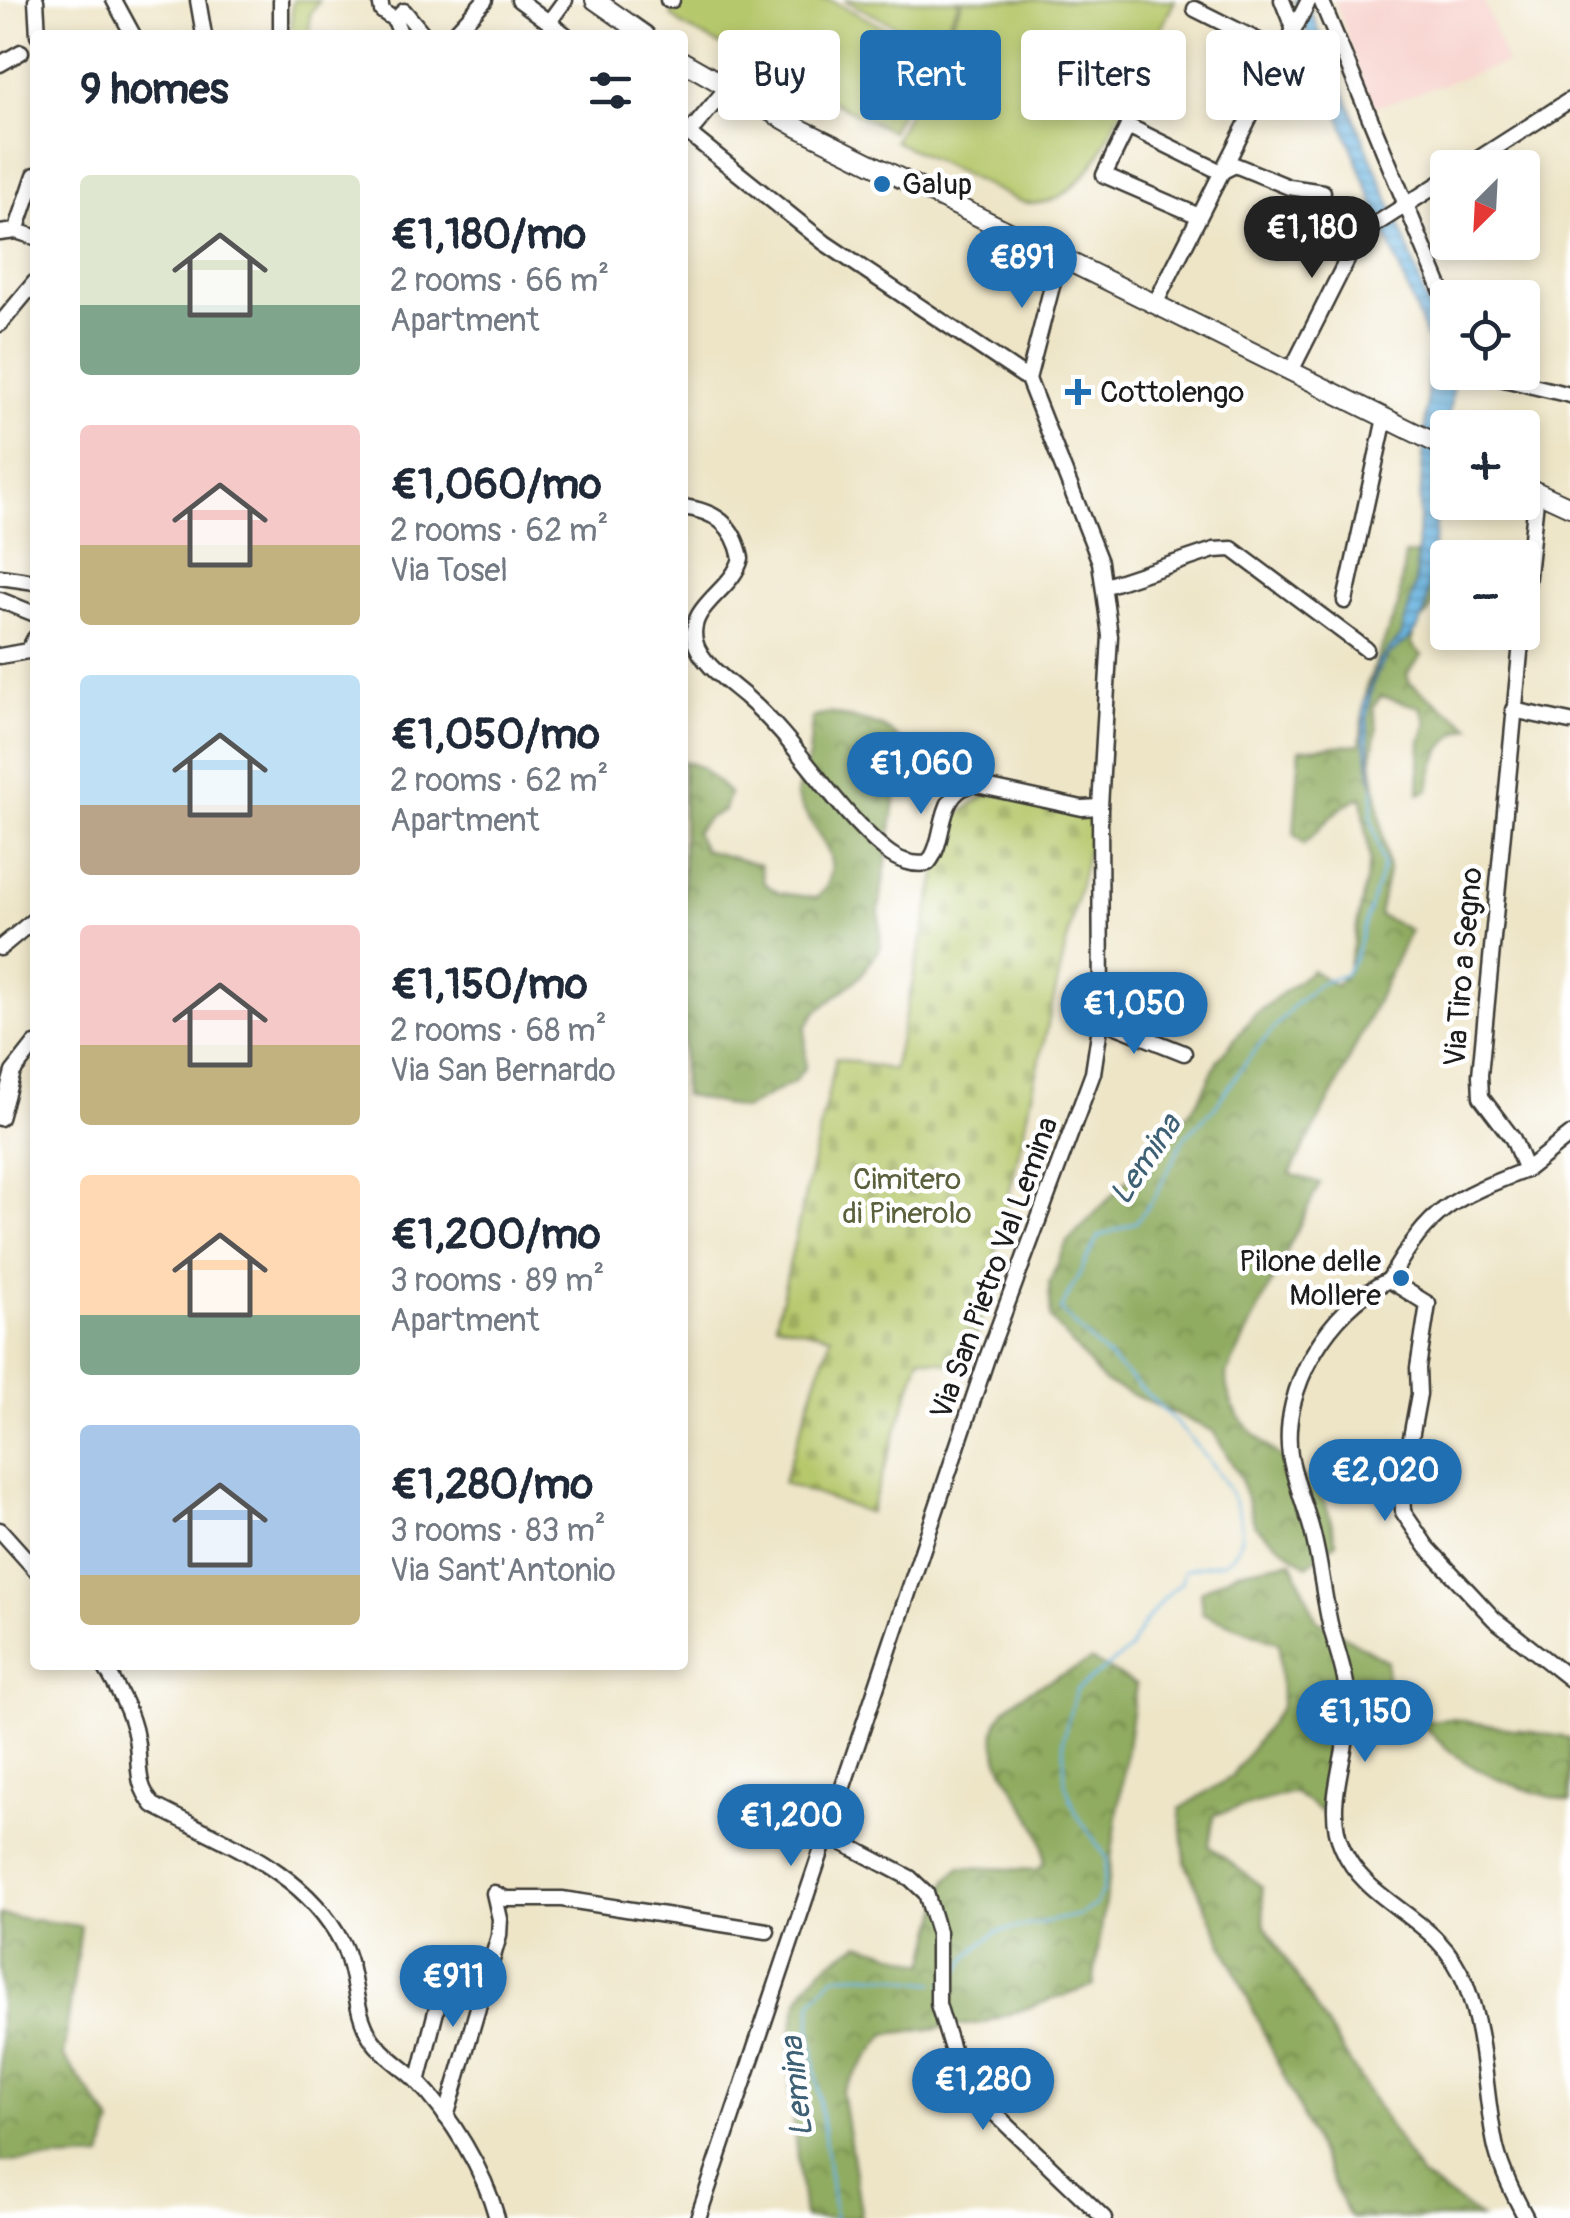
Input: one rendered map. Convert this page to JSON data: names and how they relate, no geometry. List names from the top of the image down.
{
  "streets": {
    "street": ["Via Tiro a Segno", "Via San Pietro Val Lemina"]
  },
  "water": ["Lemina"],
  "parks": ["Cimitero di Pinerolo"],
  "places": {
    "other": ["Galup", "Pilone delle Mollere"],
    "health": ["Cottolengo"]
  },
  "north": "bottom left",
  "page": {
    "chip": [
      "Buy",
      "Rent",
      "Filters",
      "New"
    ],
    "heading": "9 homes",
    "map_buttons": ["+", "−"],
    "list": [
      {
        "name": "€1,180/mo",
        "note": "2 rooms · 66 m² · Apartment"
      },
      {
        "name": "€1,060/mo",
        "note": "2 rooms · 62 m² · Via Tosel"
      },
      {
        "name": "€1,050/mo",
        "note": "2 rooms · 62 m² · Apartment"
      },
      {
        "name": "€1,150/mo",
        "note": "2 rooms · 68 m² · Via San Bernardo"
      },
      {
        "name": "€1,200/mo",
        "note": "3 rooms · 89 m² · Apartment"
      },
      {
        "name": "€1,280/mo",
        "note": "3 rooms · 83 m² · Via Sant'Antonio"
      }
    ],
    "price": [
      "€1,180",
      "€891",
      "€1,060",
      "€1,050",
      "€2,020",
      "€1,150",
      "€1,200",
      "€911",
      "€1,280"
    ]
  }
}
